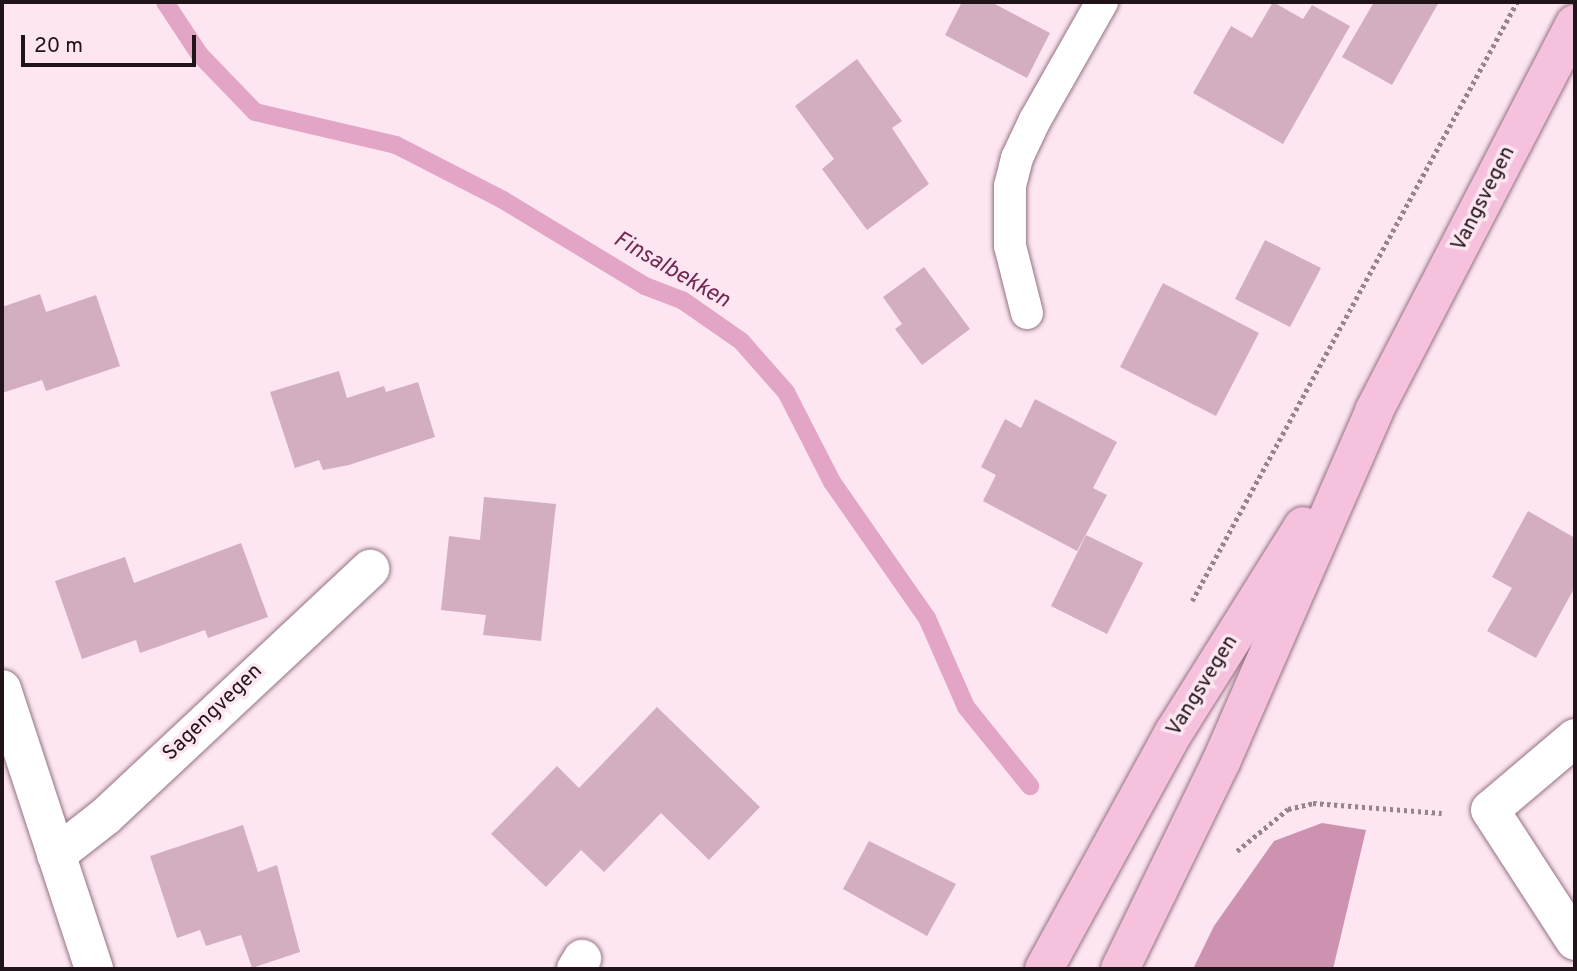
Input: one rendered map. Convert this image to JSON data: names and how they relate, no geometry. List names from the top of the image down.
{
  "streets": {
    "highway": ["Vangsvegen"],
    "street": ["Sagengvegen"]
  },
  "water": ["Finsalbekken"],
  "scale_bar": "20 m"
}
